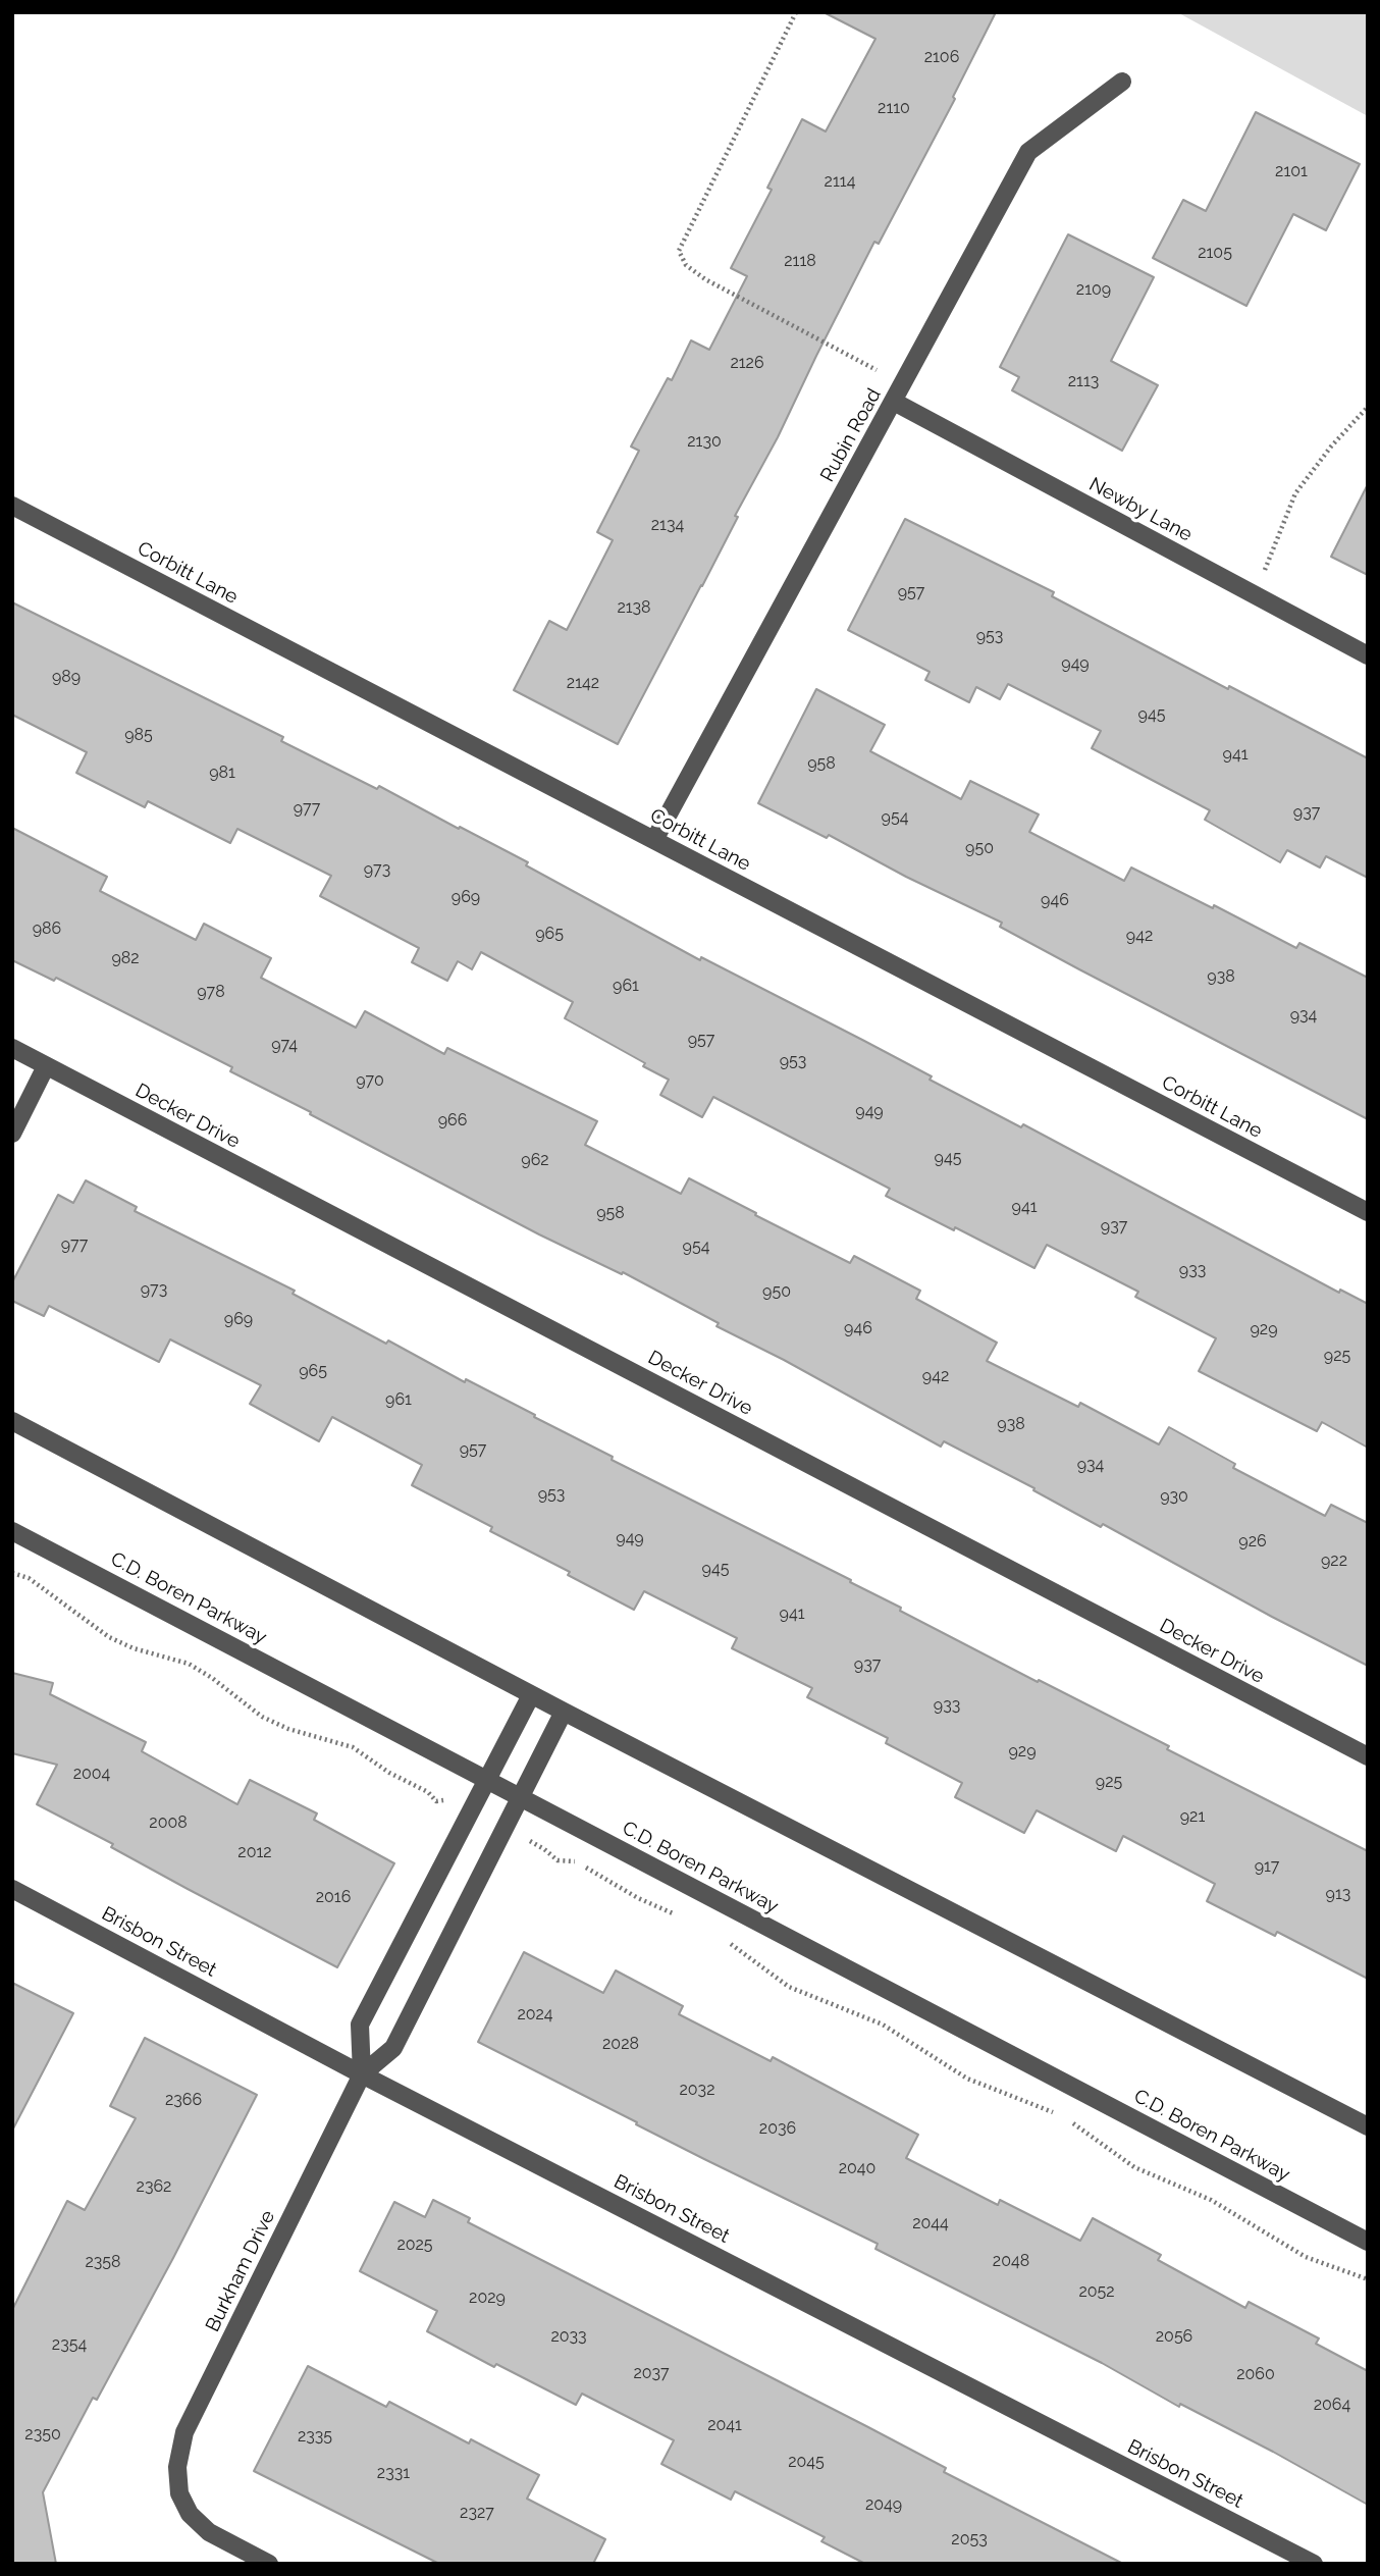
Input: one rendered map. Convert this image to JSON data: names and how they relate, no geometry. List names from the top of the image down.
{
  "streets": {
    "street": [
      "Rubin Road",
      "Newby Lane",
      "Corbitt Lane",
      "Decker Drive",
      "C.D. Boren Parkway",
      "Brisbon Street",
      "Burkham Drive"
    ]
  },
  "crossings": [
    ["Rubin Road", "Newby Lane"],
    ["Rubin Road", "Corbitt Lane"],
    ["C.D. Boren Parkway", "Burkham Drive"],
    ["Brisbon Street", "Burkham Drive"]
  ],
  "house_numbers": [
    "2106",
    "2110",
    "2101",
    "2114",
    "2105",
    "2118",
    "2109",
    "2126",
    "2113",
    "2130",
    "2134",
    "957",
    "2138",
    "953",
    "949",
    "989",
    "2142",
    "945",
    "985",
    "941",
    "958",
    "981",
    "977",
    "937",
    "954",
    "950",
    "973",
    "969",
    "946",
    "986",
    "965",
    "942",
    "982",
    "938",
    "961",
    "978",
    "934",
    "957",
    "974",
    "953",
    "970",
    "949",
    "966",
    "945",
    "962",
    "941",
    "958",
    "937",
    "977",
    "954",
    "933",
    "973",
    "950",
    "969",
    "946",
    "929",
    "925",
    "965",
    "942",
    "961",
    "938",
    "957",
    "934",
    "953",
    "930",
    "949",
    "926",
    "922",
    "945",
    "941",
    "937",
    "933",
    "929",
    "2004",
    "925",
    "921",
    "2008",
    "2012",
    "917",
    "913",
    "2016",
    "2024",
    "2028",
    "2032",
    "2366",
    "2036",
    "2040",
    "2362",
    "2044",
    "2025",
    "2048",
    "2358",
    "2052",
    "2029",
    "2033",
    "2056",
    "2354",
    "2037",
    "2060",
    "2064",
    "2041",
    "2350",
    "2335",
    "2045",
    "2331",
    "2049",
    "2327",
    "2053"
  ]
}
